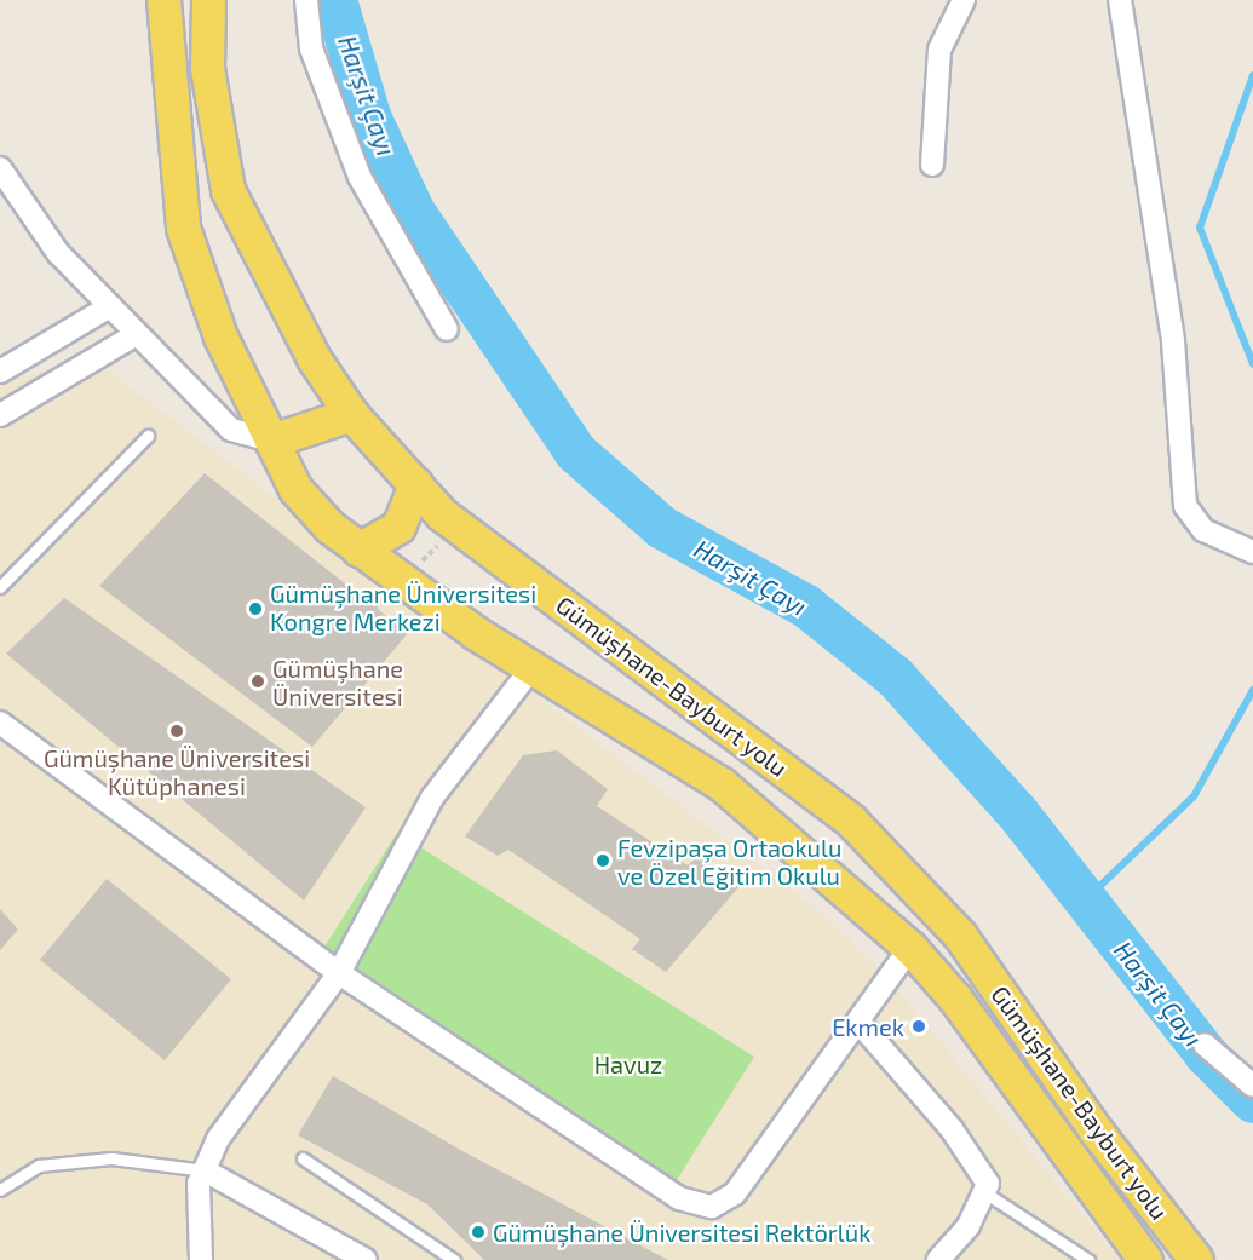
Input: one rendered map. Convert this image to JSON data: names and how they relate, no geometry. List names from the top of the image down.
{
  "streets": {
    "main road": ["Gümüşhane-Bayburt yolu"]
  },
  "water": ["Harşit Çayı"],
  "parks": ["Havuz"],
  "places": [
    "Gümüşhane Üniversitesi Kongre Merkezi",
    "Gümüşhane Üniversitesi",
    "Gümüşhane Üniversitesi Kütüphanesi",
    "Fevzipaşa Ortaokulu ve Özel Eğitim Okulu",
    "Ekmek",
    "Gümüşhane Üniversitesi Rektörlük"
  ]
}
